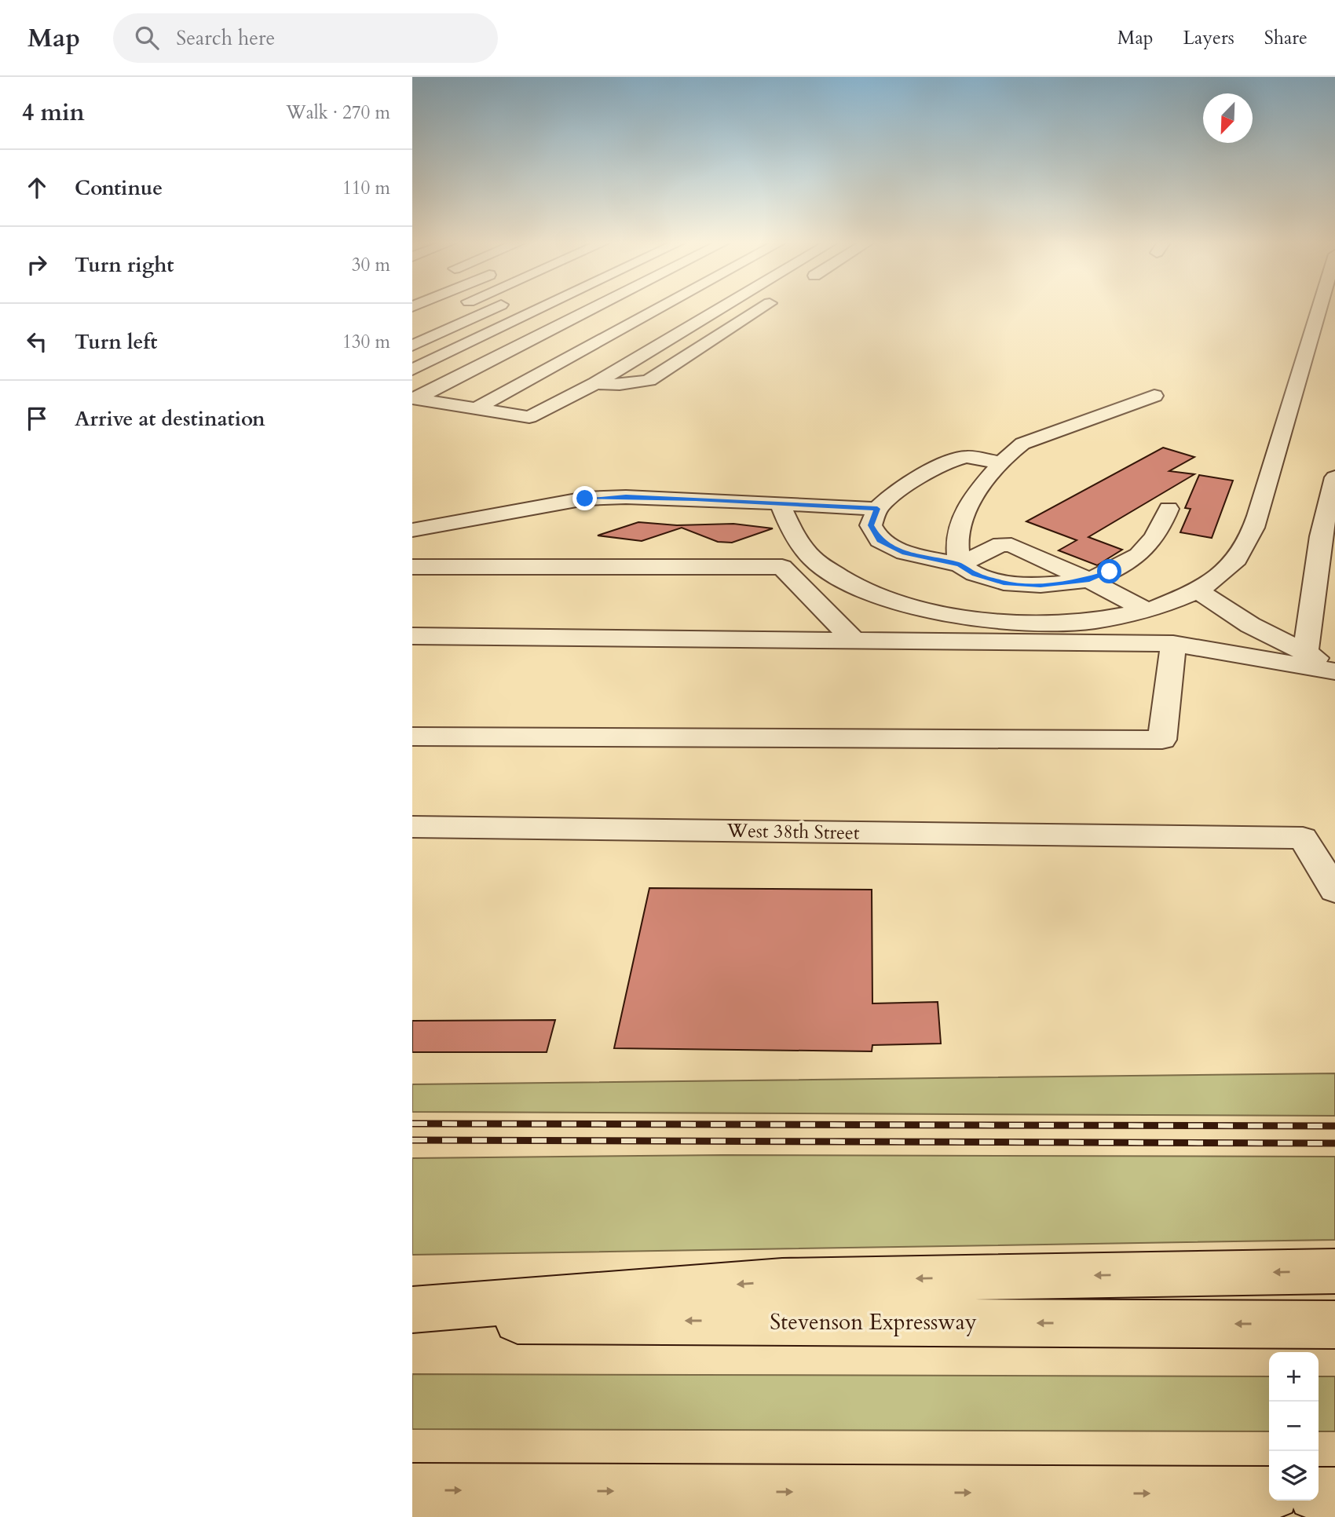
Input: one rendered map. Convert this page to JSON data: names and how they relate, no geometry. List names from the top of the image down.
{
  "streets": {
    "highway": ["Stevenson Expressway"],
    "street": ["West 38th Street"]
  },
  "north": "bottom left",
  "page": {
    "header": "Map",
    "search": "Search here",
    "nav": ["Map", "Layers", "Share"],
    "heading": ["4 min", "Walk · 270 m"],
    "list": [
      ["Continue", "110 m"],
      ["Turn right", "30 m"],
      ["Turn left", "130 m"],
      "Arrive at destination"
    ],
    "map_buttons": ["+", "−"]
  }
}
